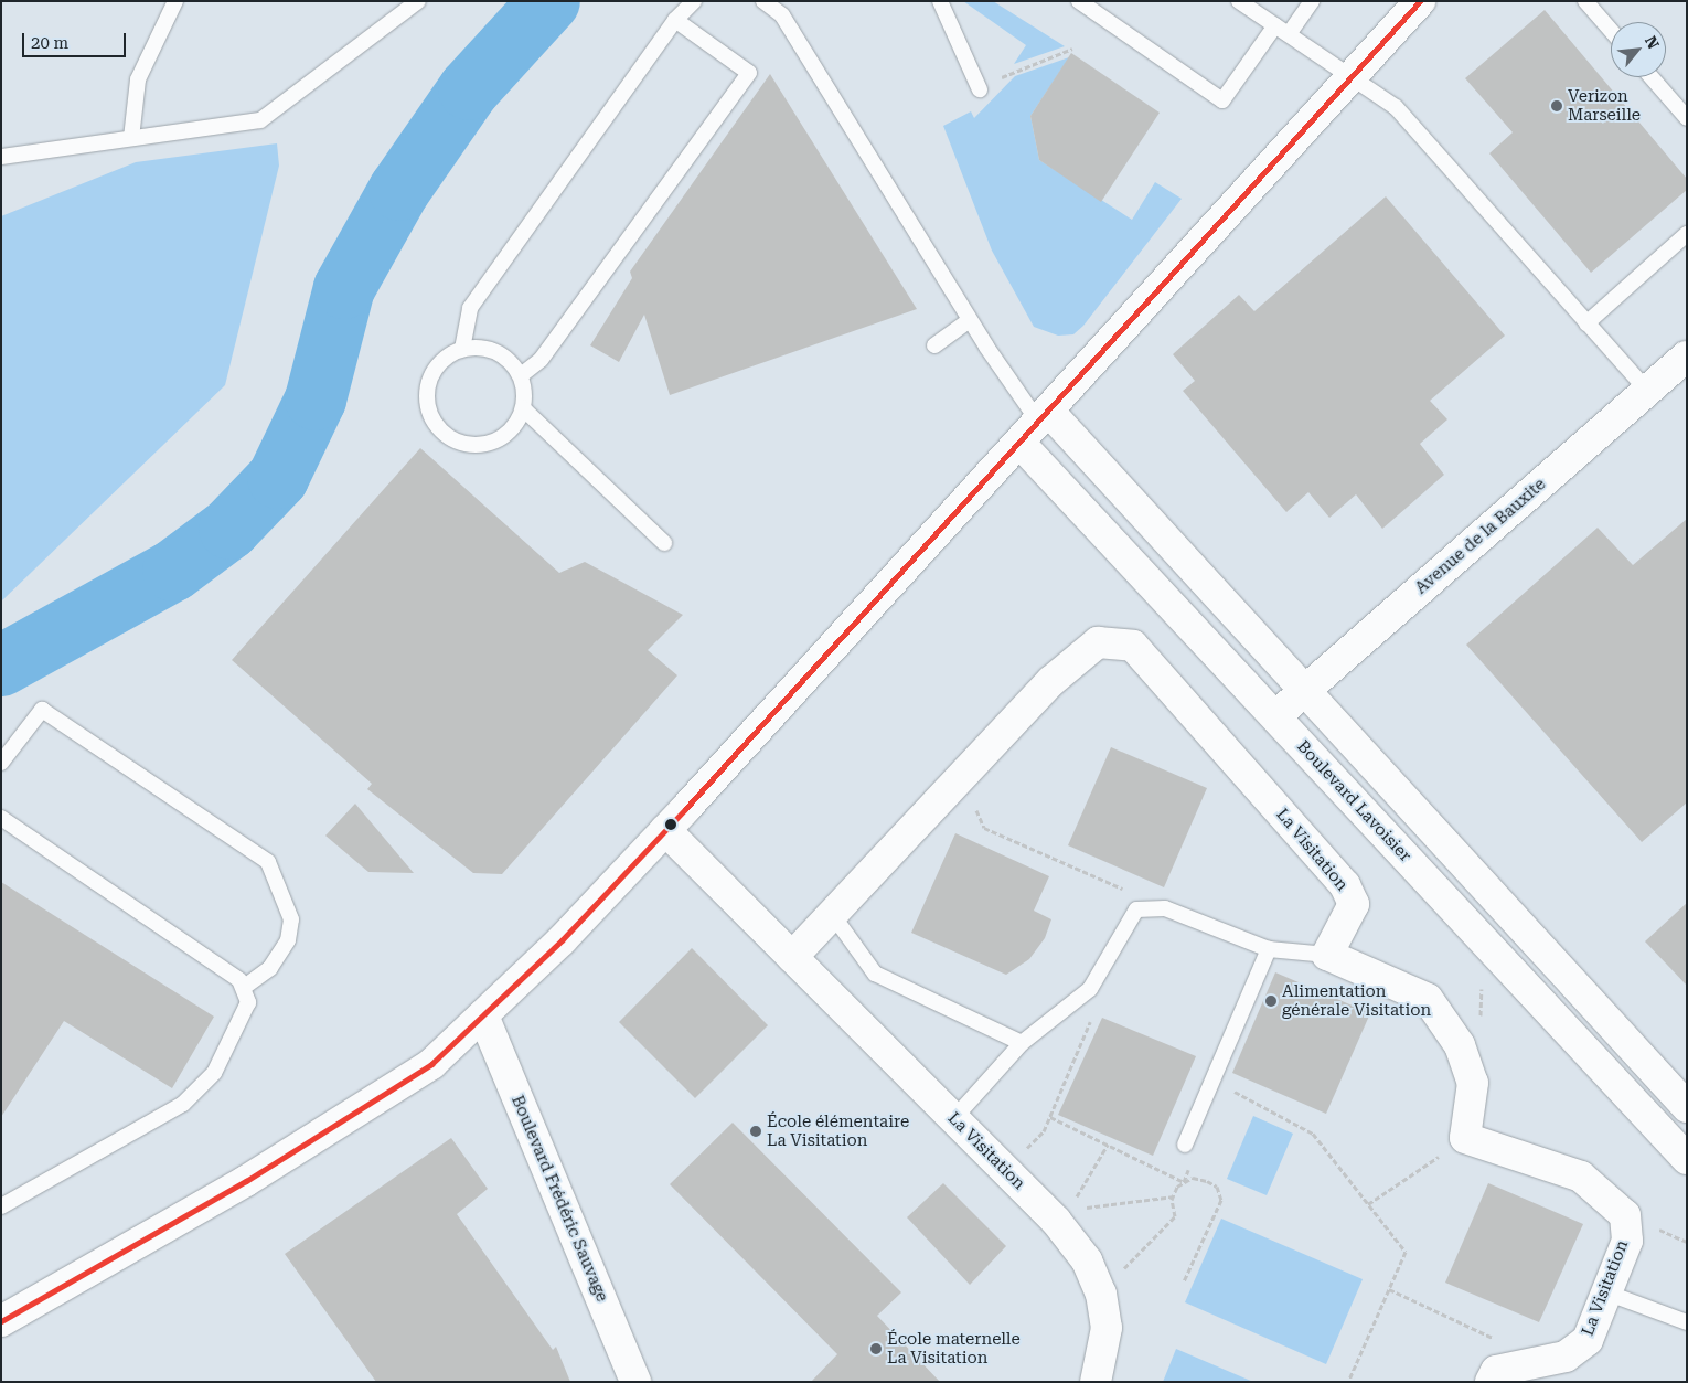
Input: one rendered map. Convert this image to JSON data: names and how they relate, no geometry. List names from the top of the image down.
{
  "streets": {
    "street": [
      "Avenue de la Bauxite",
      "Boulevard Lavoisier",
      "La Visitation",
      "Boulevard Frédéric Sauvage"
    ]
  },
  "crossings": [
    ["Avenue de la Bauxite", "Boulevard Lavoisier"]
  ],
  "places": [
    "Verizon Marseille",
    "Alimentation générale Visitation",
    "École élémentaire La Visitation",
    "École maternelle La Visitation"
  ],
  "scale_bar": "20 m",
  "north": "top right"
}
